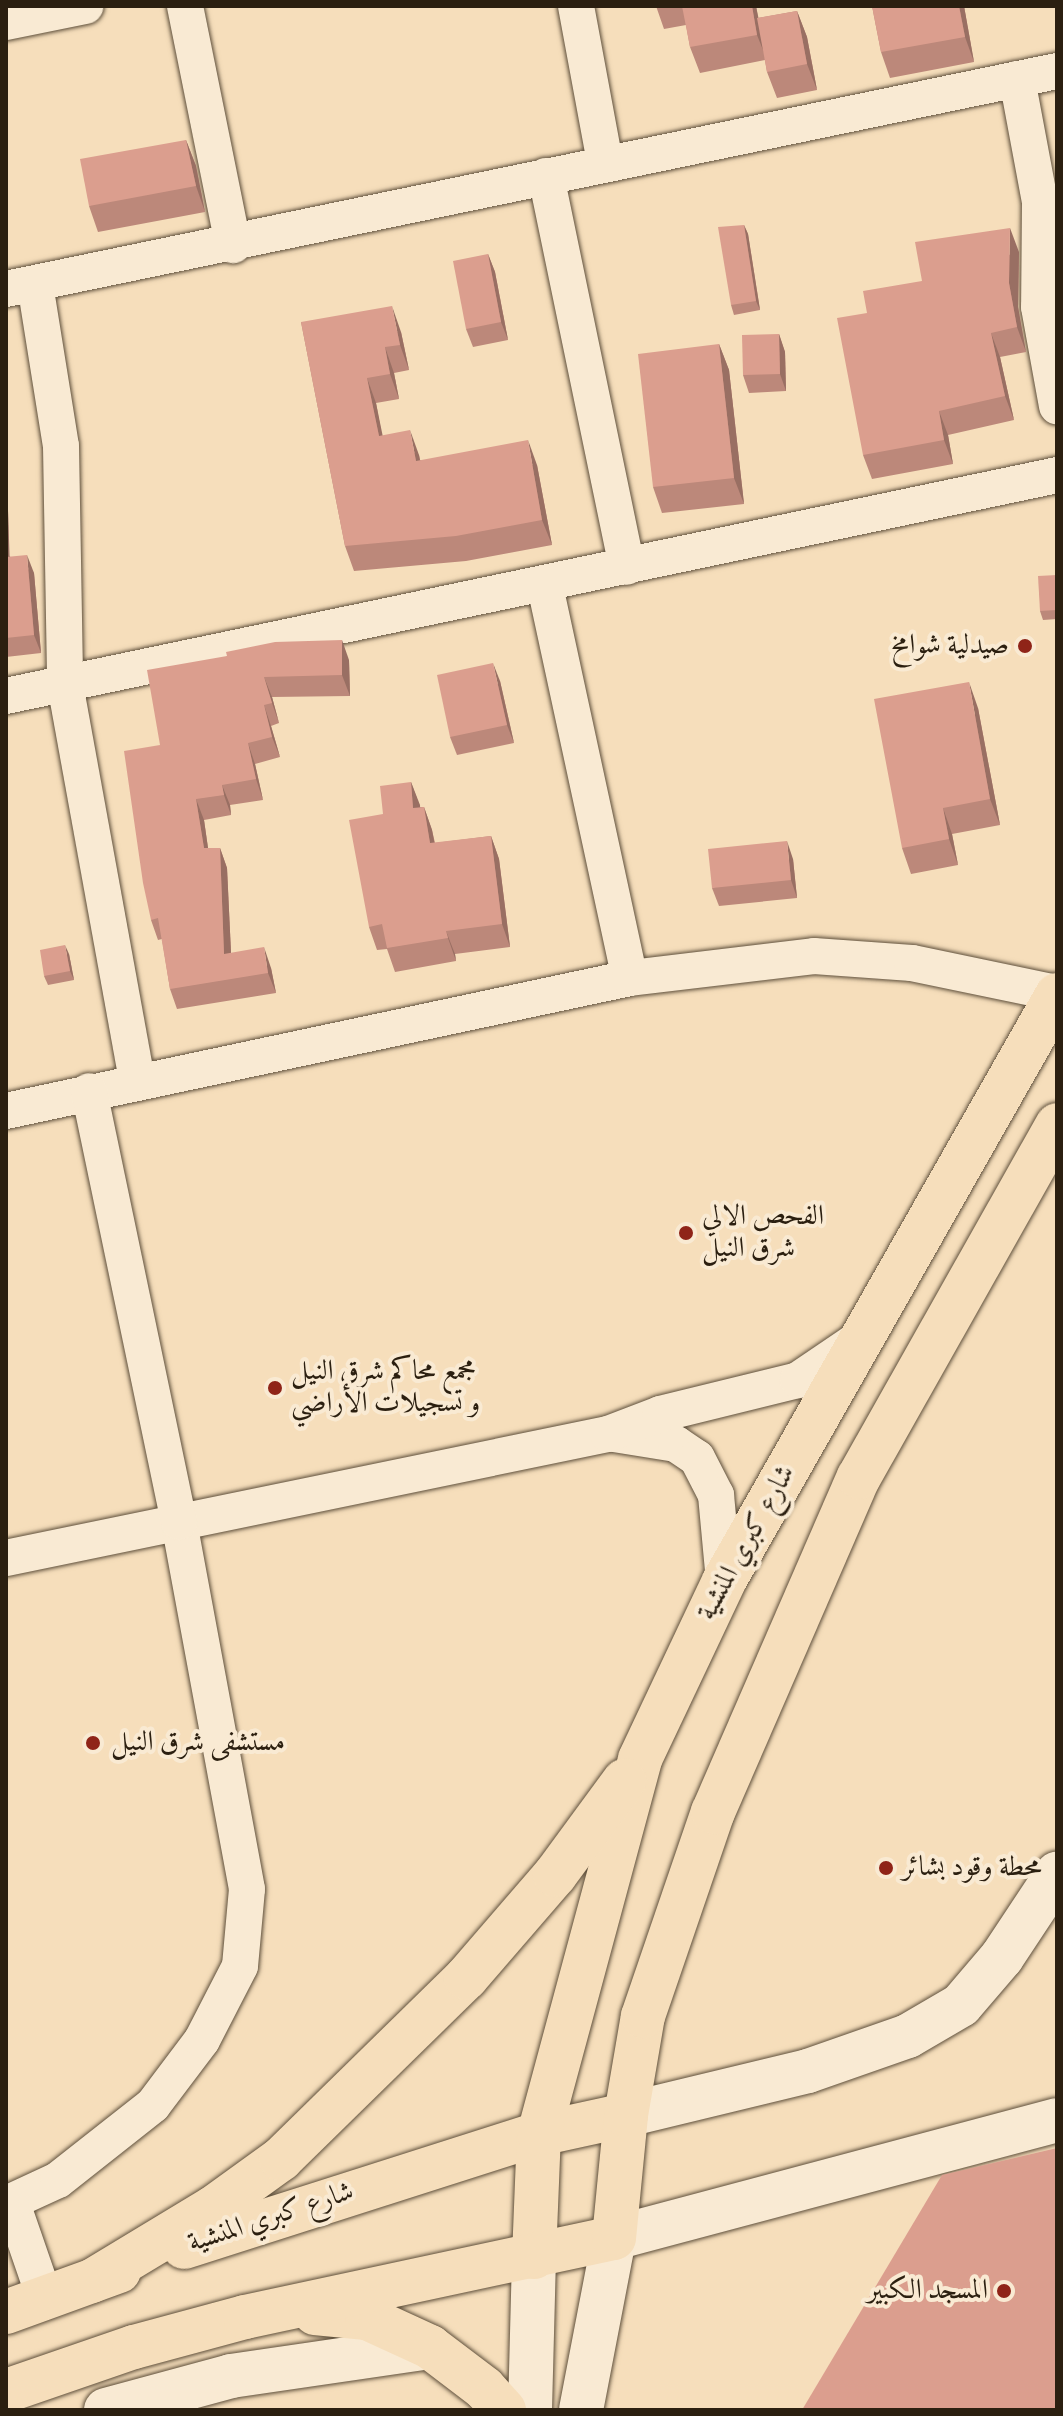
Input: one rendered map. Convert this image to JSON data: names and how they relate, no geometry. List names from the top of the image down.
{
  "streets": {
    "main road": ["شارع كبري المنشية"]
  },
  "places": [
    "صيدلية شوامخ",
    "الفحص الالي شرق النيل",
    "مجمع محاكم شرق النيل و تسجيلات الأراضي",
    "مستشفى شرق النيل",
    "محطة وقود بشائر",
    "المسجد الكبير"
  ]
}
